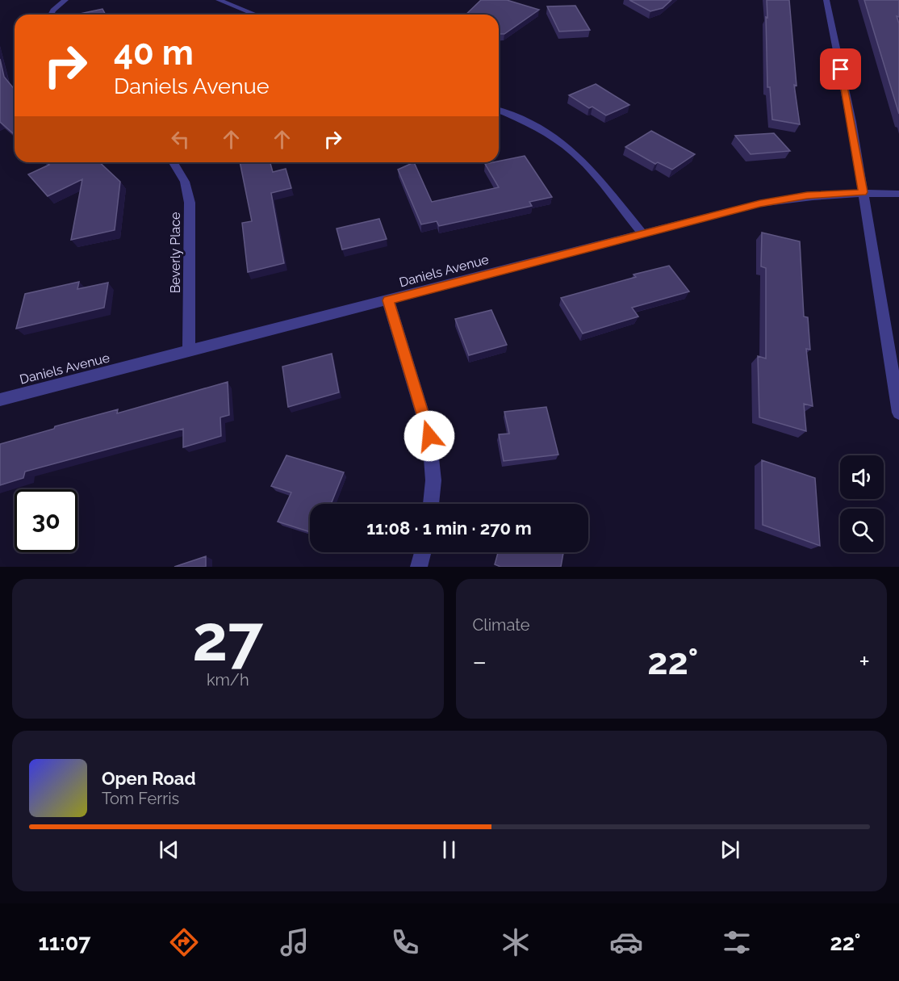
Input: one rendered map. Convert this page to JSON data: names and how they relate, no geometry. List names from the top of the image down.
{
  "streets": {
    "street": ["Beverly Place", "Daniels Avenue"]
  },
  "crossings": [
    ["Beverly Place", "Daniels Avenue"]
  ],
  "page": {
    "turn": ["40 m", "Daniels Avenue"],
    "limit": "30",
    "trip": "11:08 · 1 min · 270 m",
    "tile": [
      ["27", "km/h"],
      "Climate"
    ],
    "heat": ["−", "22°", "+"],
    "song": ["Open Road", "Tom Ferris"],
    "tabs": ["11:07", "22°"]
  }
}
